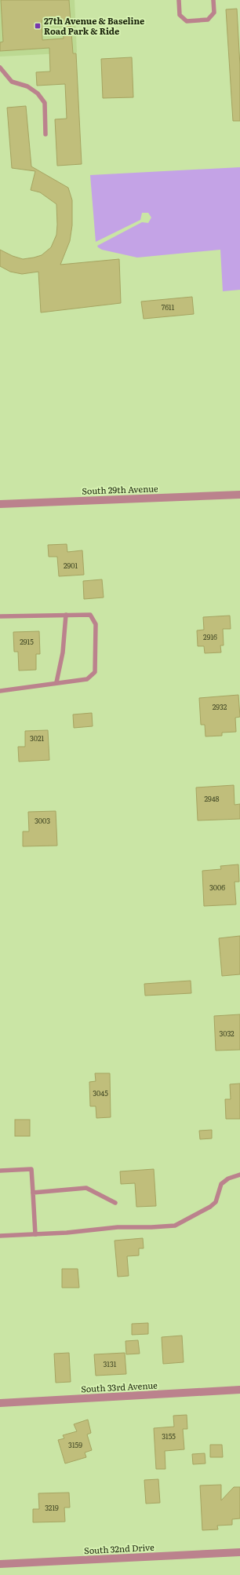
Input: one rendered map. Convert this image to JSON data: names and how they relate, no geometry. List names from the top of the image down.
{
  "streets": {
    "street": ["South 29th Avenue", "South 33rd Avenue", "South 32nd Drive"]
  },
  "places": {
    "transit": ["27th Avenue & Baseline Road Park & Ride"]
  },
  "house_numbers": [
    "7611",
    "2901",
    "2916",
    "2915",
    "2932",
    "3021",
    "2948",
    "3003",
    "3006",
    "3032",
    "3045",
    "3131",
    "3155",
    "3159",
    "3219"
  ]
}
